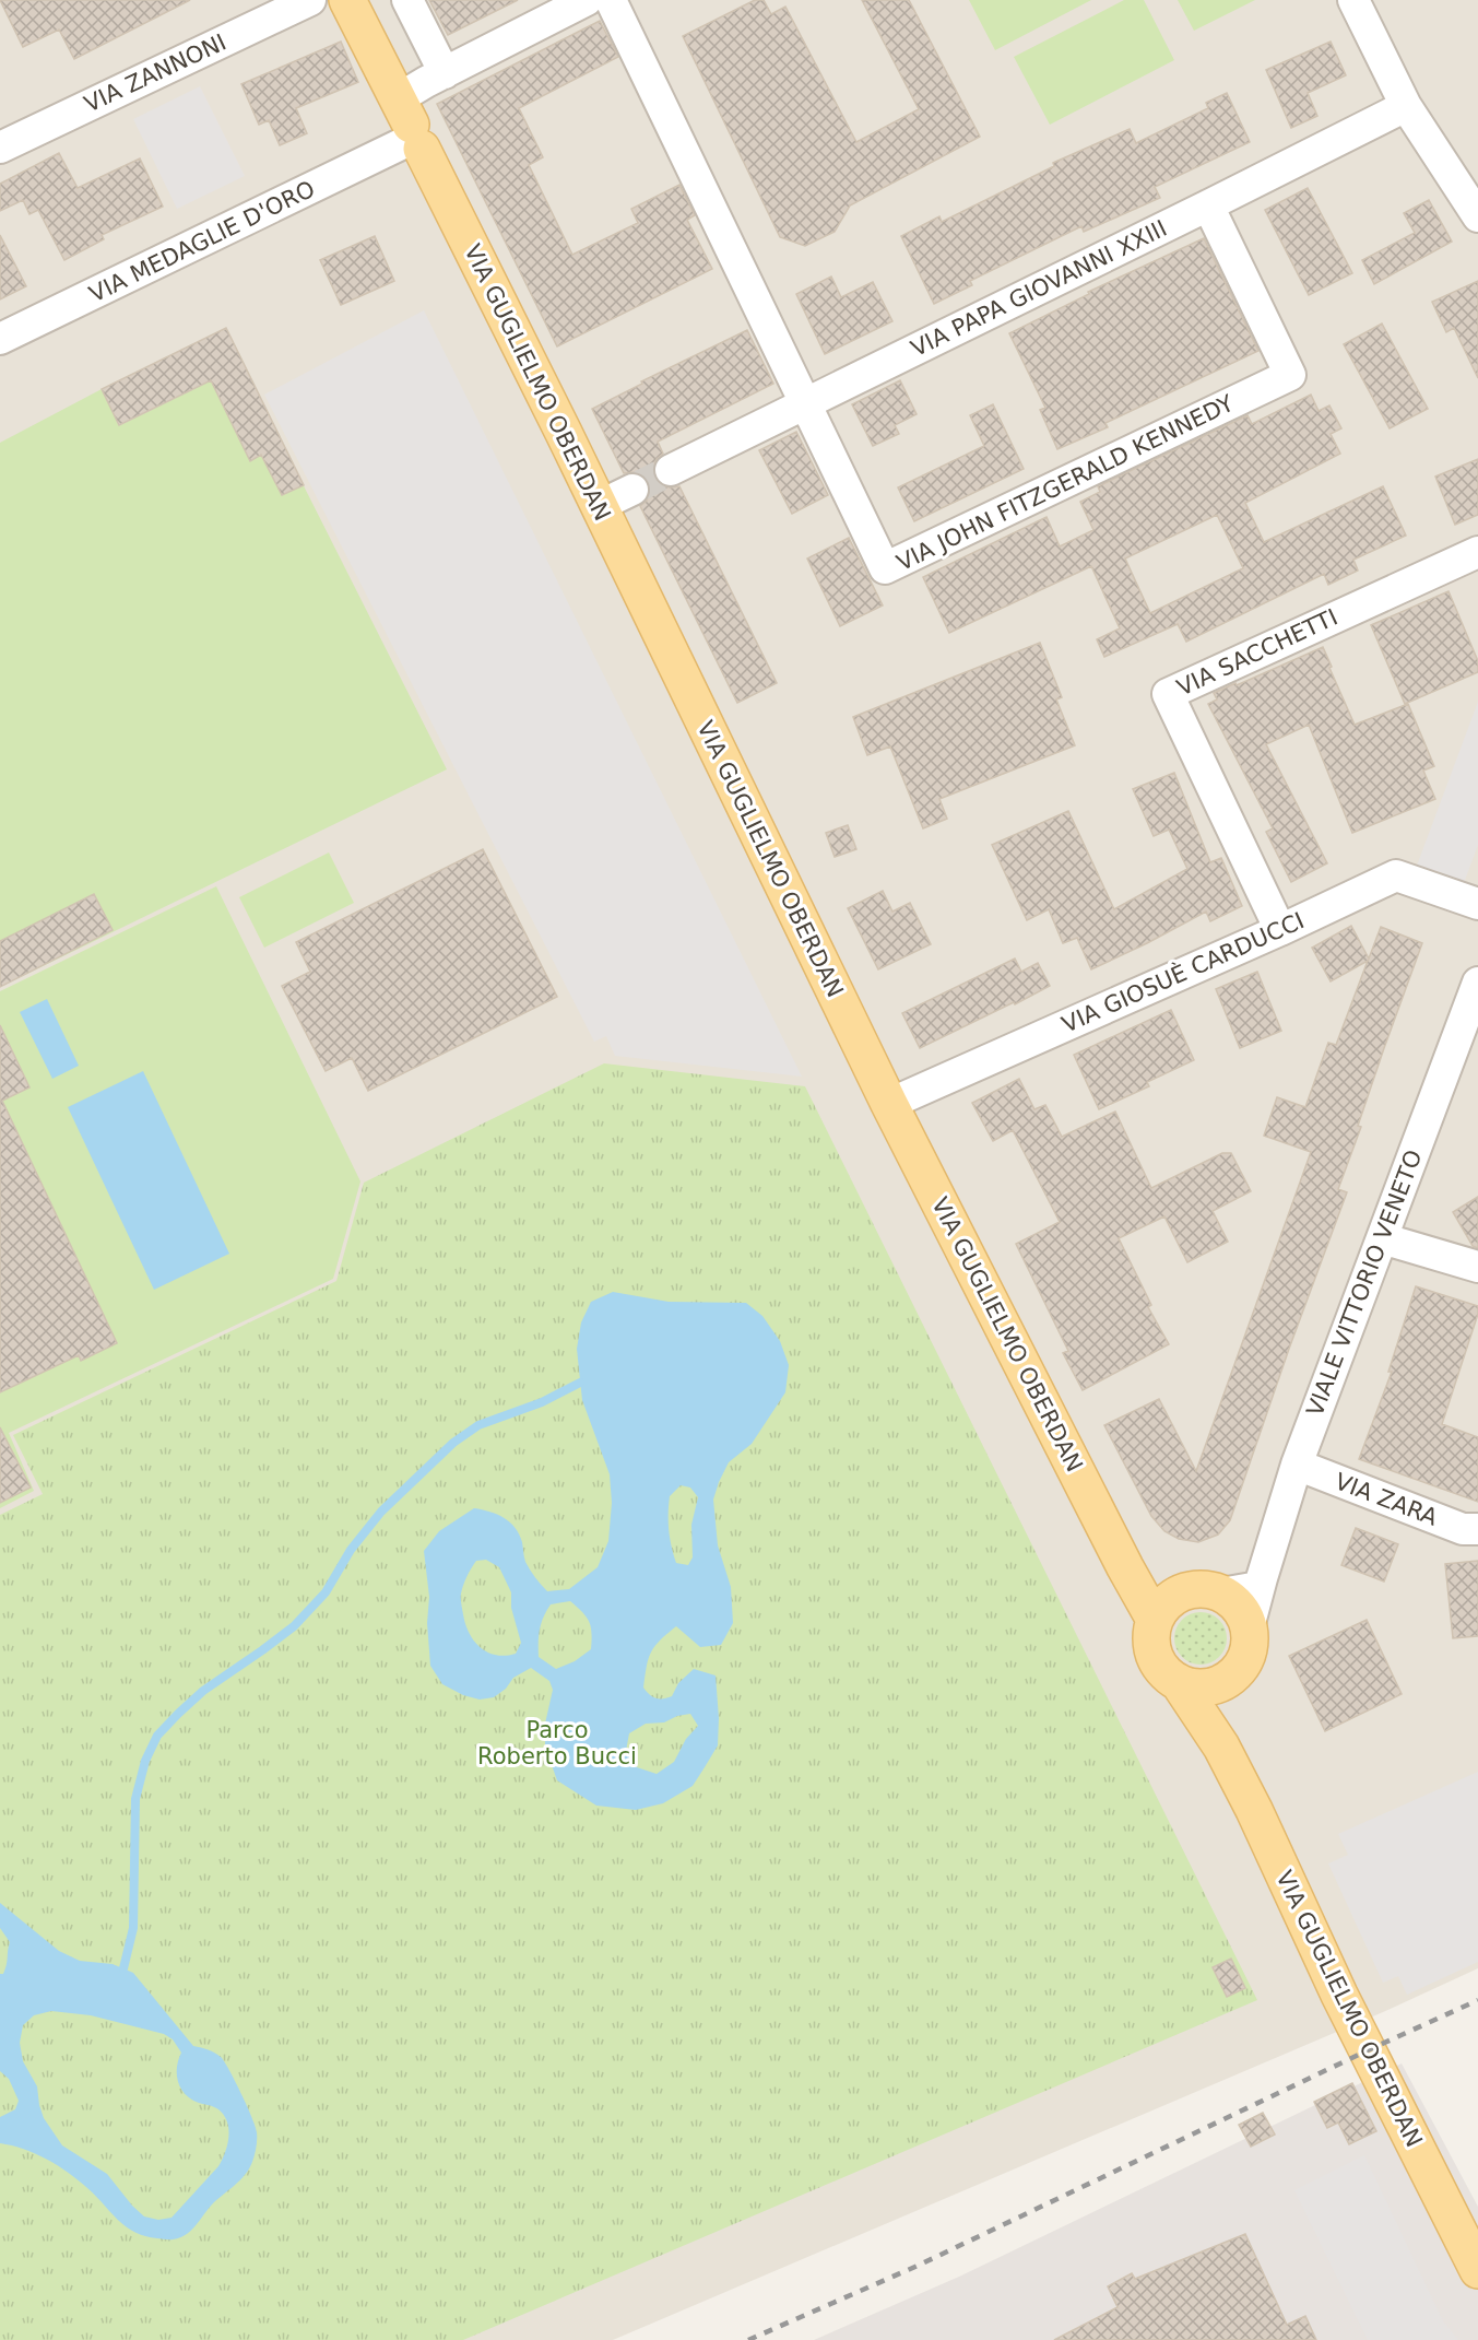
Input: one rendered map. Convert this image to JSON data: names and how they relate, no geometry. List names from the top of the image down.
{
  "streets": {
    "main road": ["VIA GUGLIELMO OBERDAN"],
    "street": [
      "VIA ZANNONI",
      "VIA MEDAGLIE D'ORO",
      "VIA PAPA GIOVANNI XXIII",
      "VIA JOHN FITZGERALD KENNEDY",
      "VIA SACCHETTI",
      "VIA GIOSUÈ CARDUCCI",
      "VIALE VITTORIO VENETO",
      "VIA ZARA"
    ]
  },
  "crossings": [
    ["VIA MEDAGLIE D'ORO", "VIA GUGLIELMO OBERDAN"],
    ["VIA PAPA GIOVANNI XXIII", "VIA JOHN FITZGERALD KENNEDY"],
    ["VIA GUGLIELMO OBERDAN", "VIA GIOSUÈ CARDUCCI"],
    ["VIA GUGLIELMO OBERDAN", "VIALE VITTORIO VENETO"],
    ["VIA SACCHETTI", "VIA GIOSUÈ CARDUCCI"],
    ["VIALE VITTORIO VENETO", "VIA ZARA"]
  ],
  "parks": ["Parco Roberto Bucci"]
}
